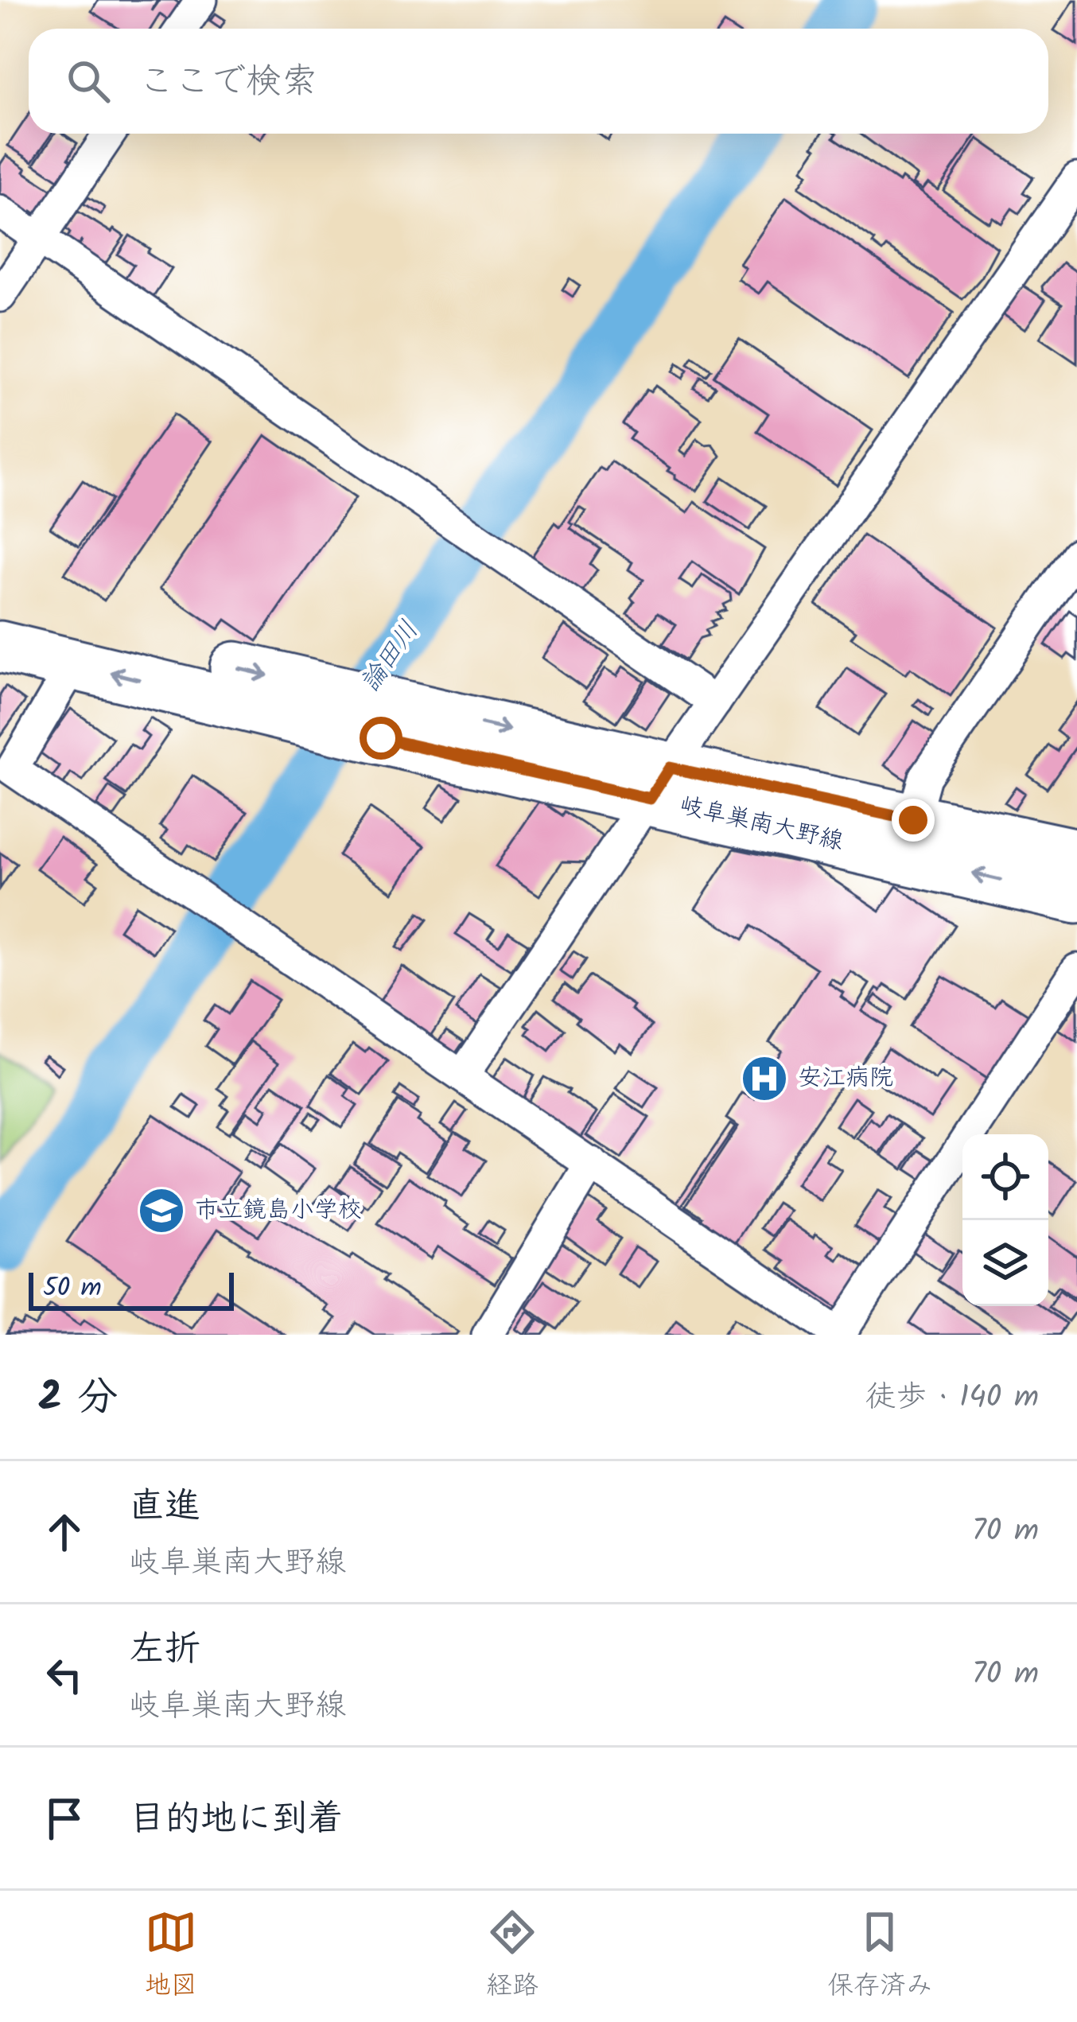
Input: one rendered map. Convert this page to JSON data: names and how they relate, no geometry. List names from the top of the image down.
{
  "streets": {
    "main road": ["岐阜巣南大野線"]
  },
  "water": ["論田川"],
  "places": {
    "hospital": ["安江病院"],
    "school or university": ["市立鏡島小学校"]
  },
  "scale_bar": "50 m",
  "page": {
    "search": "ここで検索",
    "scale": "50 m",
    "heading": ["2 分", "徒歩 · 140 m"],
    "list": [
      ["直進", "岐阜巣南大野線", "70 m"],
      ["左折", "岐阜巣南大野線", "70 m"],
      "目的地に到着"
    ],
    "nav": ["地図", "経路", "保存済み"]
  }
}
